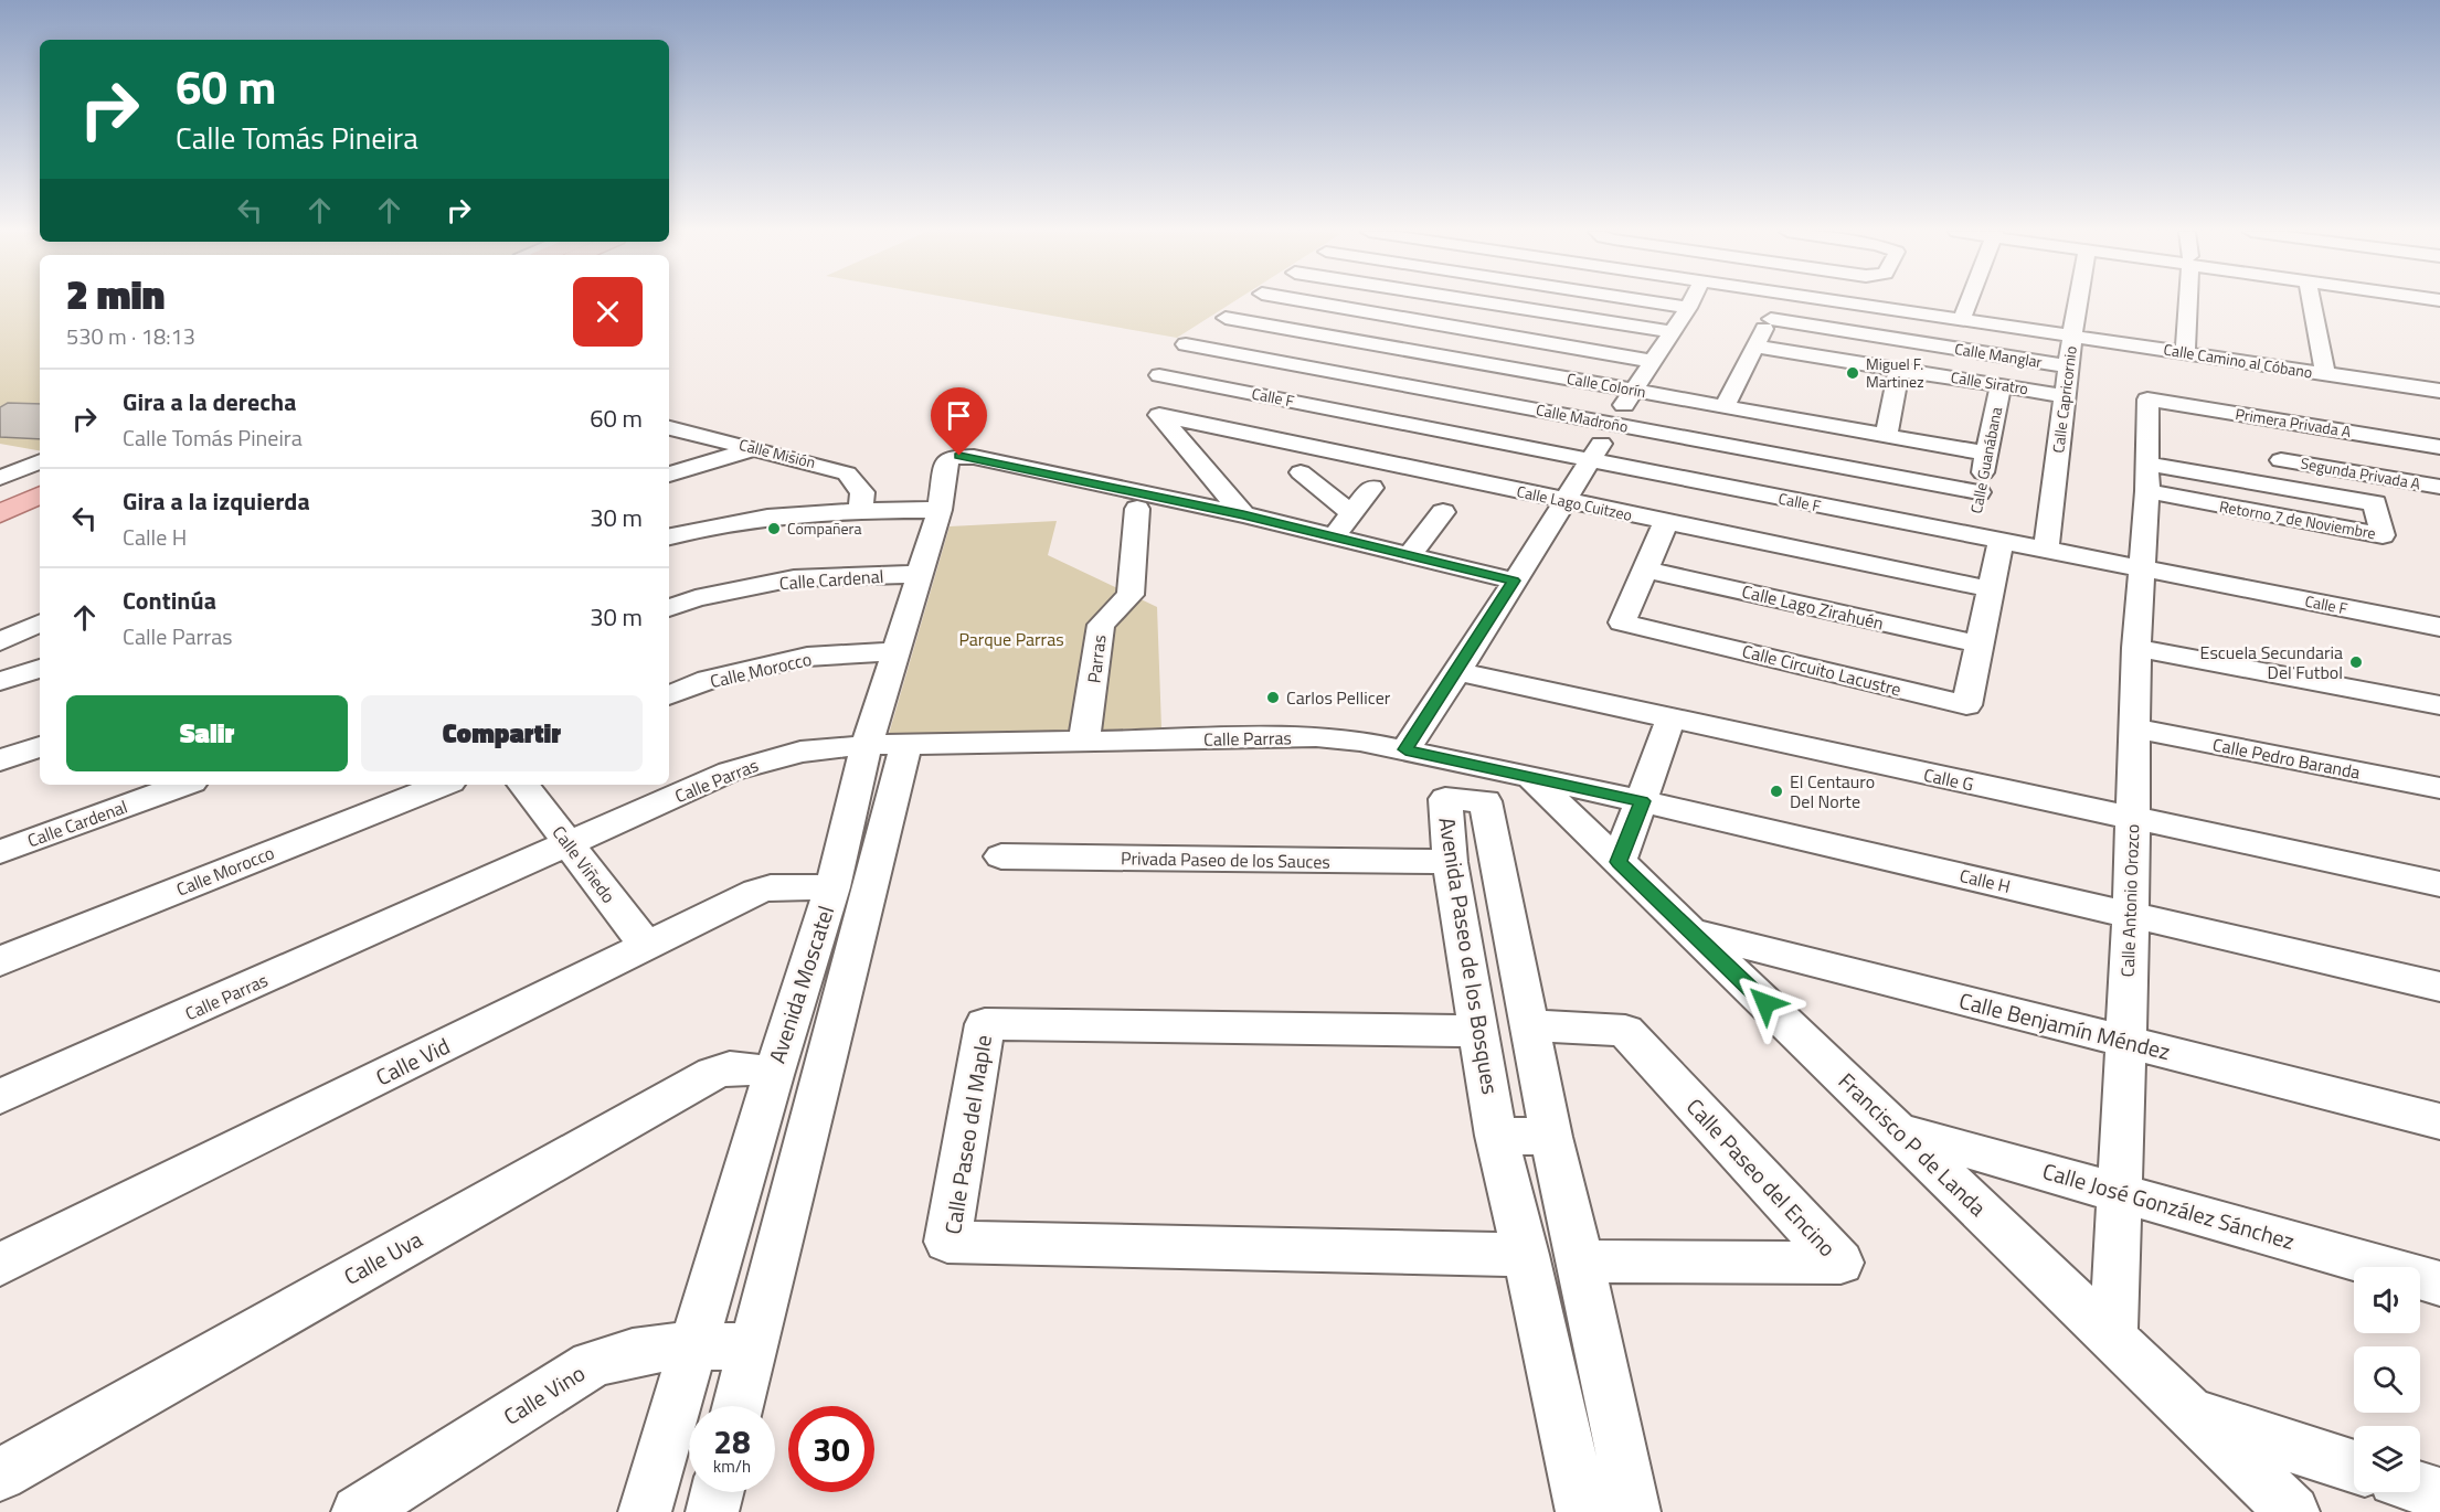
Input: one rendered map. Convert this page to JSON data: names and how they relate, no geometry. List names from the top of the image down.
{
  "streets": {
    "street": [
      "Calle Manglar",
      "Calle Camino al Cóbano",
      "Calle Siratro",
      "Calle Colorín",
      "Calle F",
      "Calle Capricornio",
      "Calle Madroño",
      "Primera Privada A",
      "Calle Misión",
      "Calle Guanábana",
      "Segunda Privada A",
      "Calle Lago Cuitzeo",
      "Retorno 7 de Noviembre",
      "Calle Cardenal",
      "Calle Lago Zirahuén",
      "Parras",
      "Calle Morocco",
      "Calle Circuito Lacustre",
      "Calle Parras",
      "Calle Pedro Baranda",
      "Calle G",
      "Privada Paseo de los Sauces",
      "Calle Viñedo",
      "Calle H",
      "Calle Antonio Orozco",
      "Avenida Paseo de los Bosques",
      "Avenida Moscatel",
      "Calle Benjamín Méndez",
      "Calle Vid",
      "Calle Paseo del Maple",
      "Francisco P de Landa",
      "Calle Paseo del Encino",
      "Calle José González Sánchez",
      "Calle Uva",
      "Calle Vino"
    ]
  },
  "crossings": [
    ["Calle Manglar", "Calle Capricornio"],
    ["Calle Camino al Cóbano", "Calle Capricornio"],
    ["Calle Siratro", "Calle Capricornio"],
    ["Calle Siratro", "Calle Guanábana"],
    ["Calle Colorín", "Calle Guanábana"],
    ["Calle F", "Calle Capricornio"],
    ["Calle F", "Calle Madroño"],
    ["Calle F", "Calle Guanábana"],
    ["Calle F", "Calle Circuito Lacustre"],
    ["Calle F", "Calle Antonio Orozco"],
    ["Calle Madroño", "Calle Guanábana"],
    ["Primera Privada A", "Calle Antonio Orozco"],
    ["Calle Lago Cuitzeo", "Calle Circuito Lacustre"],
    ["Retorno 7 de Noviembre", "Calle Antonio Orozco"],
    ["Calle Cardenal", "Avenida Moscatel"],
    ["Calle Lago Zirahuén", "Calle Circuito Lacustre"],
    ["Parras", "Calle Parras"],
    ["Calle Morocco", "Avenida Moscatel"],
    ["Calle Parras", "Calle Viñedo"],
    ["Calle Parras", "Calle H"],
    ["Calle Parras", "Avenida Moscatel"],
    ["Calle Parras", "Francisco P de Landa"],
    ["Calle Pedro Baranda", "Calle Antonio Orozco"],
    ["Calle G", "Calle Antonio Orozco"],
    ["Privada Paseo de los Sauces", "Avenida Paseo de los Bosques"],
    ["Calle Viñedo", "Calle Vid"],
    ["Calle H", "Calle Antonio Orozco"],
    ["Calle H", "Francisco P de Landa"],
    ["Calle Antonio Orozco", "Calle Benjamín Méndez"],
    ["Calle Antonio Orozco", "Francisco P de Landa"],
    ["Calle Antonio Orozco", "Calle José González Sánchez"],
    ["Avenida Paseo de los Bosques", "Calle Paseo del Maple"],
    ["Avenida Paseo de los Bosques", "Calle Paseo del Encino"],
    ["Avenida Moscatel", "Calle Vid"],
    ["Avenida Moscatel", "Calle Uva"],
    ["Avenida Moscatel", "Calle Vino"],
    ["Calle Benjamín Méndez", "Francisco P de Landa"],
    ["Francisco P de Landa", "Calle José González Sánchez"]
  ],
  "parks": ["Parque Parras"],
  "places": [
    "Miguel F. Martinez",
    "Compañera",
    "Escuela Secundaria Del Futbol",
    "Carlos Pellicer",
    "El Centauro Del Norte"
  ],
  "page": {
    "turn": ["60 m", "Calle Tomás Pineira"],
    "heading": ["2 min", "530 m · 18:13"],
    "list": [
      {
        "name": "Gira a la derecha",
        "note": "Calle Tomás Pineira",
        "value": "60 m"
      },
      {
        "name": "Gira a la izquierda",
        "note": "Calle H",
        "value": "30 m"
      },
      {
        "name": "Continúa",
        "note": "Calle Parras",
        "value": "30 m"
      }
    ],
    "buttons": ["Salir", "Compartir"],
    "speed": "28 km/h",
    "limit": "30"
  }
}
